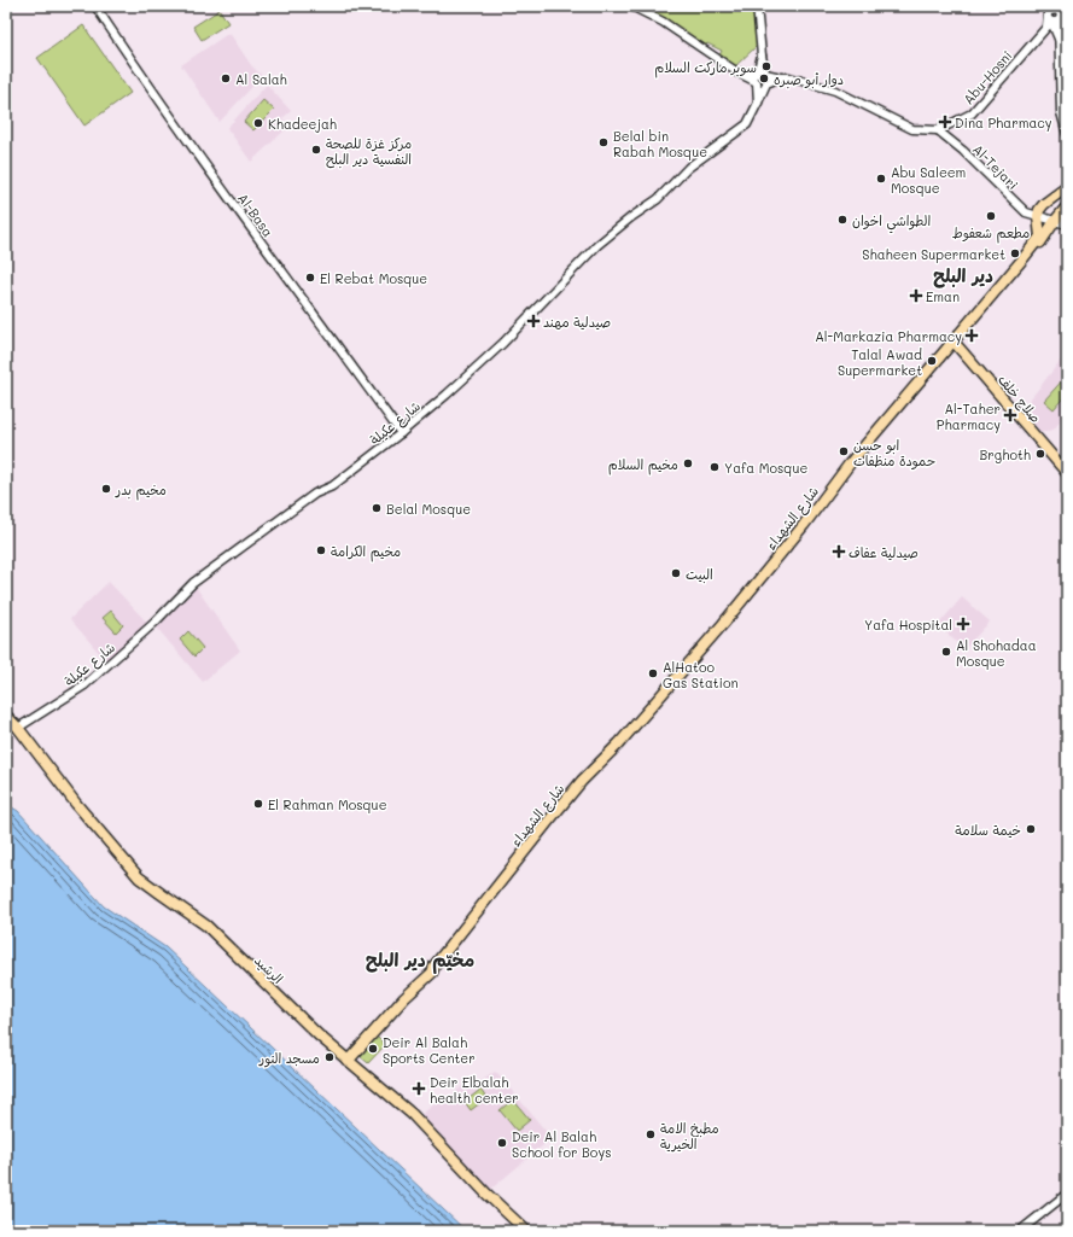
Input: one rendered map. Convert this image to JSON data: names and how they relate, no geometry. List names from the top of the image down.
{
  "streets": {
    "main road": ["صلاح خلف", "شارع الشهداء", "الرشيد"],
    "street": [
      "Abu-Hosni",
      "Al-Tejari",
      "Al-Basa",
      "شارع عكيلة"
    ]
  },
  "crossings": [
    ["Abu-Hosni", "Al-Tejari"],
    ["Al-Tejari", "شارع الشهداء"],
    ["Al-Basa", "شارع عكيلة"],
    ["صلاح خلف", "شارع الشهداء"],
    ["شارع عكيلة", "الرشيد"],
    ["شارع الشهداء", "الرشيد"]
  ],
  "districts": ["دير البلح", "مخيّم دير البلح"],
  "places": {
    "other": [
      "سوبر ماركت السلام",
      "Al Salah",
      "دوار أبو صبره",
      "Khadeejah",
      "Belal bin Rabah Mosque",
      "مركز غزة للصحة النفسية دير البلح",
      "Abu Saleem Mosque",
      "مطعم شعفوط",
      "الطواشي اخوان",
      "Shaheen Supermarket",
      "El Rebat Mosque",
      "Talal Awad Supermarket",
      "ابو حسن حمودة منظفات",
      "Brghoth",
      "مخيم السلام",
      "Yafa Mosque",
      "مخيم بدر",
      "Belal Mosque",
      "مخيم الكرامة",
      "البيت",
      "Al Shohadaa Mosque",
      "AlHatoo Gas Station",
      "El Rahman Mosque",
      "خيمة سلامة",
      "Deir Al Balah Sports Center",
      "مسجد النور",
      "مطبخ الامة الخيرية",
      "Deir Al Balah School for Boys"
    ],
    "health": [
      "Dina Pharmacy",
      "Eman",
      "صيدلية مهند",
      "Al-Markazia Pharmacy",
      "Al-Taher Pharmacy",
      "صيدلية عفاف",
      "Yafa Hospital",
      "Deir Elbalah health center"
    ]
  }
}
